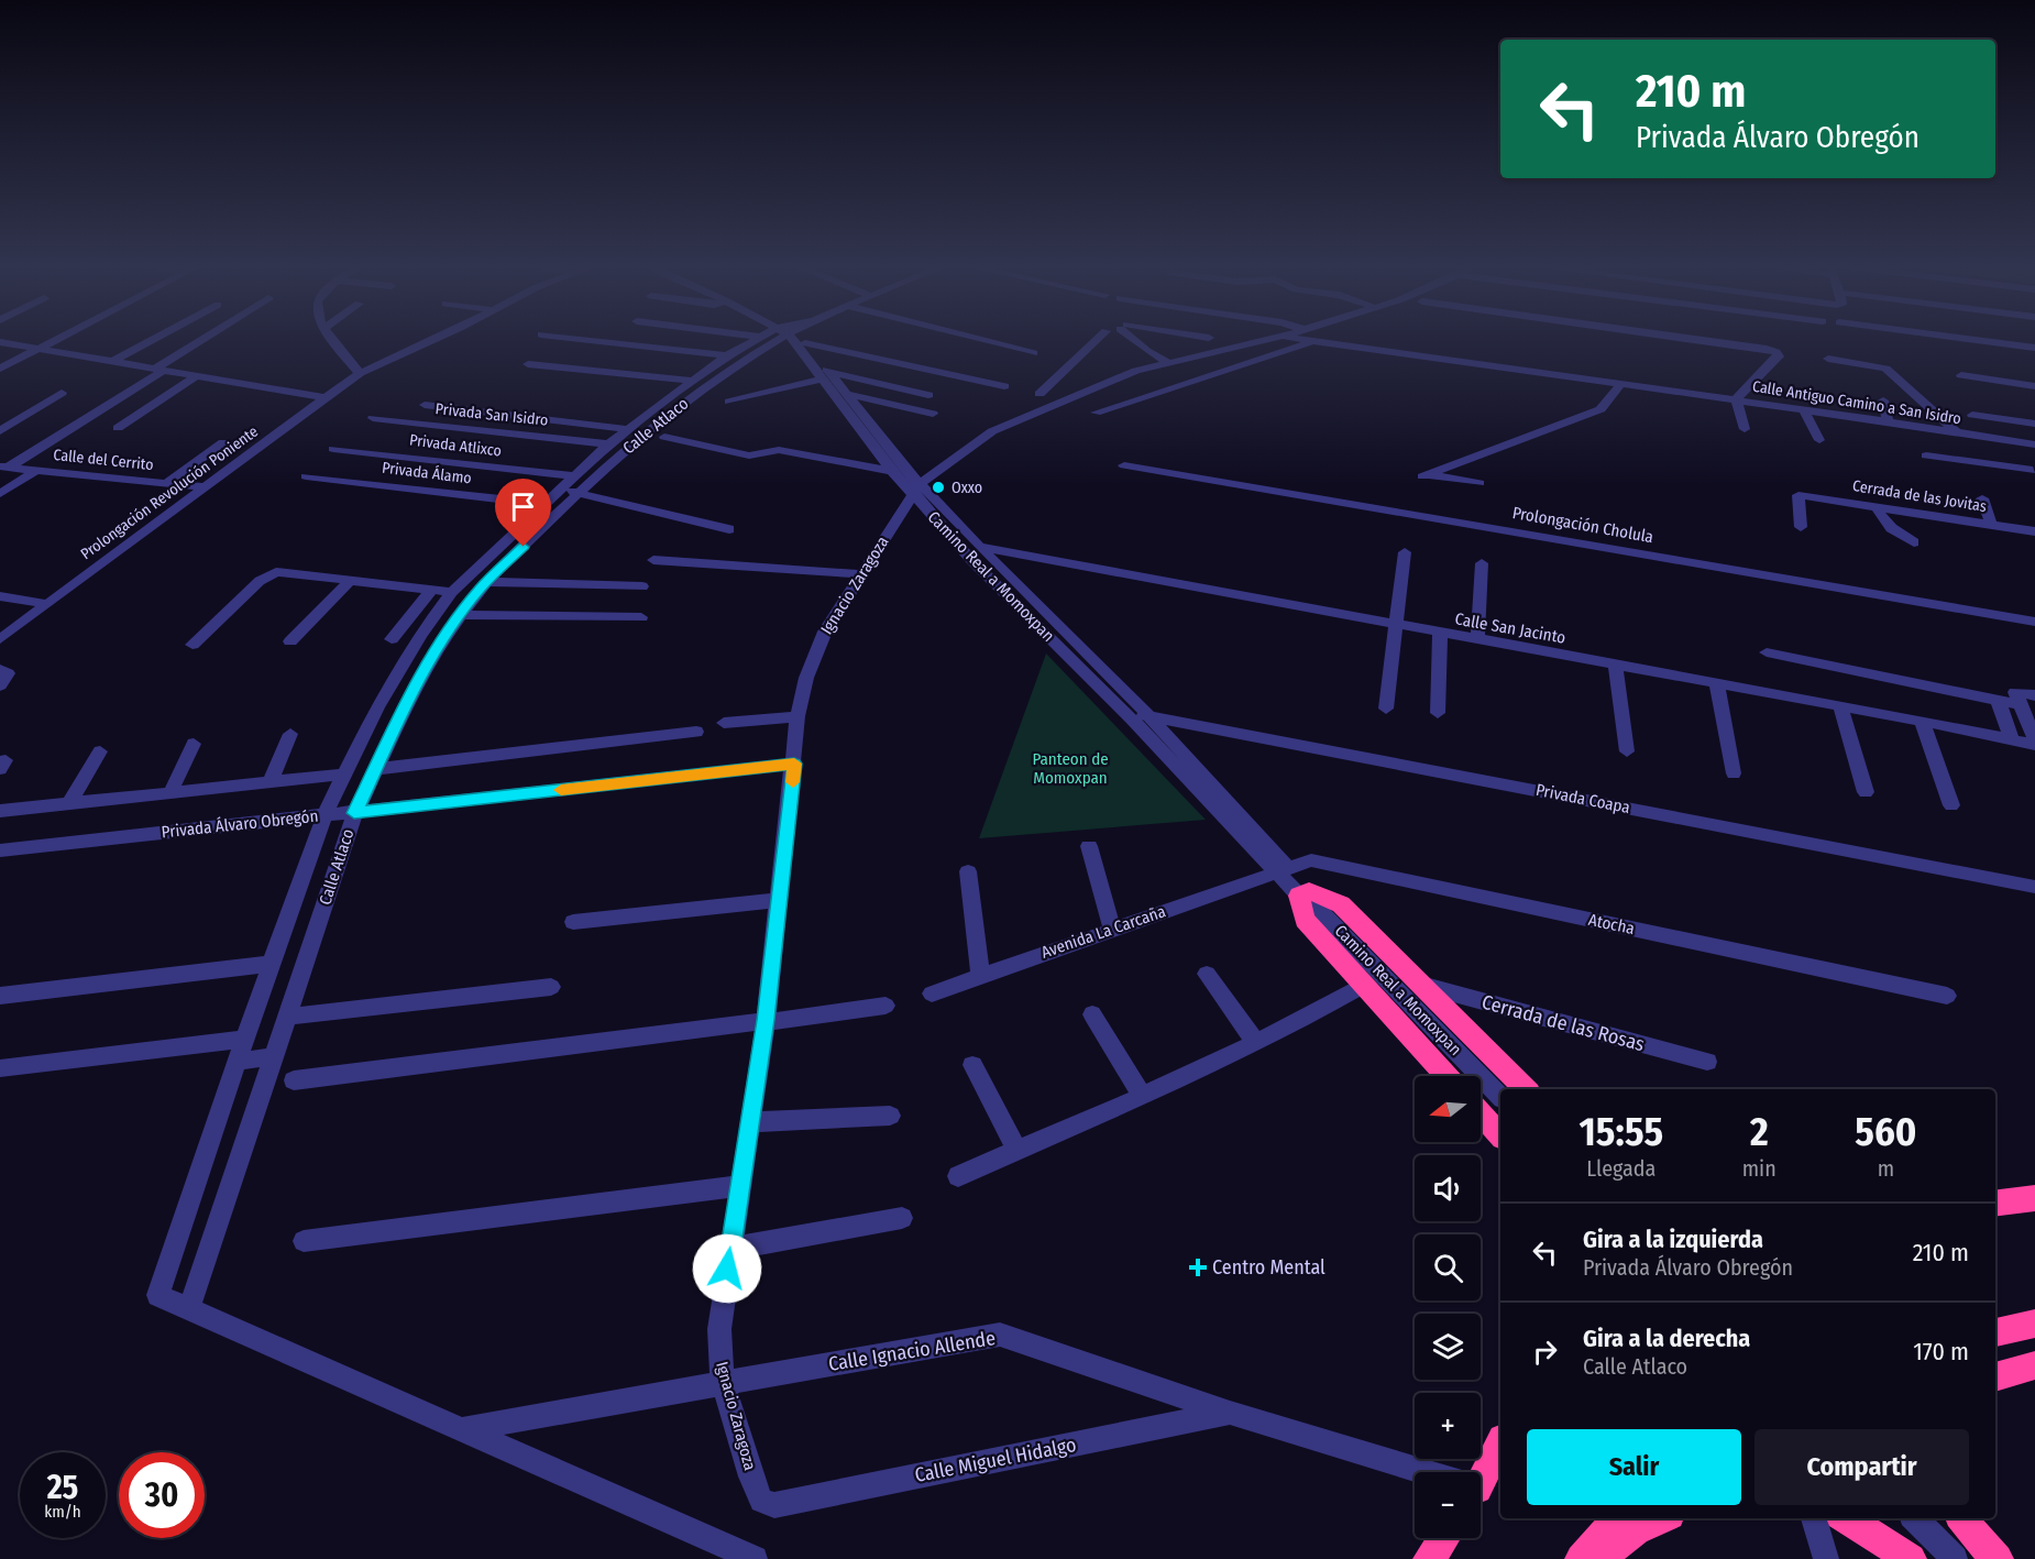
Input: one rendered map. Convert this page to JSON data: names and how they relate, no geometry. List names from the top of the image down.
{
  "streets": {
    "street": [
      "Calle Antiguo Camino a San Isidro",
      "Privada San Isidro",
      "Calle Atlaco",
      "Privada Atlixco",
      "Calle del Cerrito",
      "Privada Álamo",
      "Prolongación Revolución Poniente",
      "Cerrada de las Jovitas",
      "Prolongación Cholula",
      "Camino Real a Momoxpan",
      "Ignacio Zaragoza",
      "Calle San Jacinto",
      "Privada Coapa",
      "Privada Álvaro Obregón",
      "Atocha",
      "Avenida La Carcaña",
      "Cerrada de las Rosas",
      "Calle Ignacio Allende",
      "Calle Miguel Hidalgo"
    ]
  },
  "crossings": [
    ["Privada San Isidro", "Calle Atlaco"],
    ["Calle Atlaco", "Privada Atlixco"],
    ["Calle Atlaco", "Privada Álamo"],
    ["Calle Atlaco", "Privada Álvaro Obregón"],
    ["Calle del Cerrito", "Prolongación Revolución Poniente"],
    ["Camino Real a Momoxpan", "Ignacio Zaragoza"],
    ["Camino Real a Momoxpan", "Calle San Jacinto"],
    ["Camino Real a Momoxpan", "Privada Coapa"],
    ["Camino Real a Momoxpan", "Atocha"],
    ["Camino Real a Momoxpan", "Avenida La Carcaña"],
    ["Ignacio Zaragoza", "Privada Álvaro Obregón"],
    ["Ignacio Zaragoza", "Calle Ignacio Allende"],
    ["Ignacio Zaragoza", "Calle Miguel Hidalgo"],
    ["Atocha", "Avenida La Carcaña"],
    ["Calle Ignacio Allende", "Calle Miguel Hidalgo"]
  ],
  "parks": ["Panteon de Momoxpan"],
  "places": {
    "other": ["Oxxo"],
    "health": ["Centro Mental"]
  },
  "north": "left",
  "page": {
    "turn": ["210 m", "Privada Álvaro Obregón"],
    "map_buttons": ["+", "−"],
    "eta": [
      "15:55",
      "Llegada",
      "2",
      "min",
      "560",
      "m"
    ],
    "list": [
      {
        "name": "Gira a la izquierda",
        "note": "Privada Álvaro Obregón",
        "value": "210 m"
      },
      {
        "name": "Gira a la derecha",
        "note": "Calle Atlaco",
        "value": "170 m"
      }
    ],
    "buttons": ["Salir", "Compartir"],
    "speed": "25 km/h",
    "limit": "30"
  }
}
